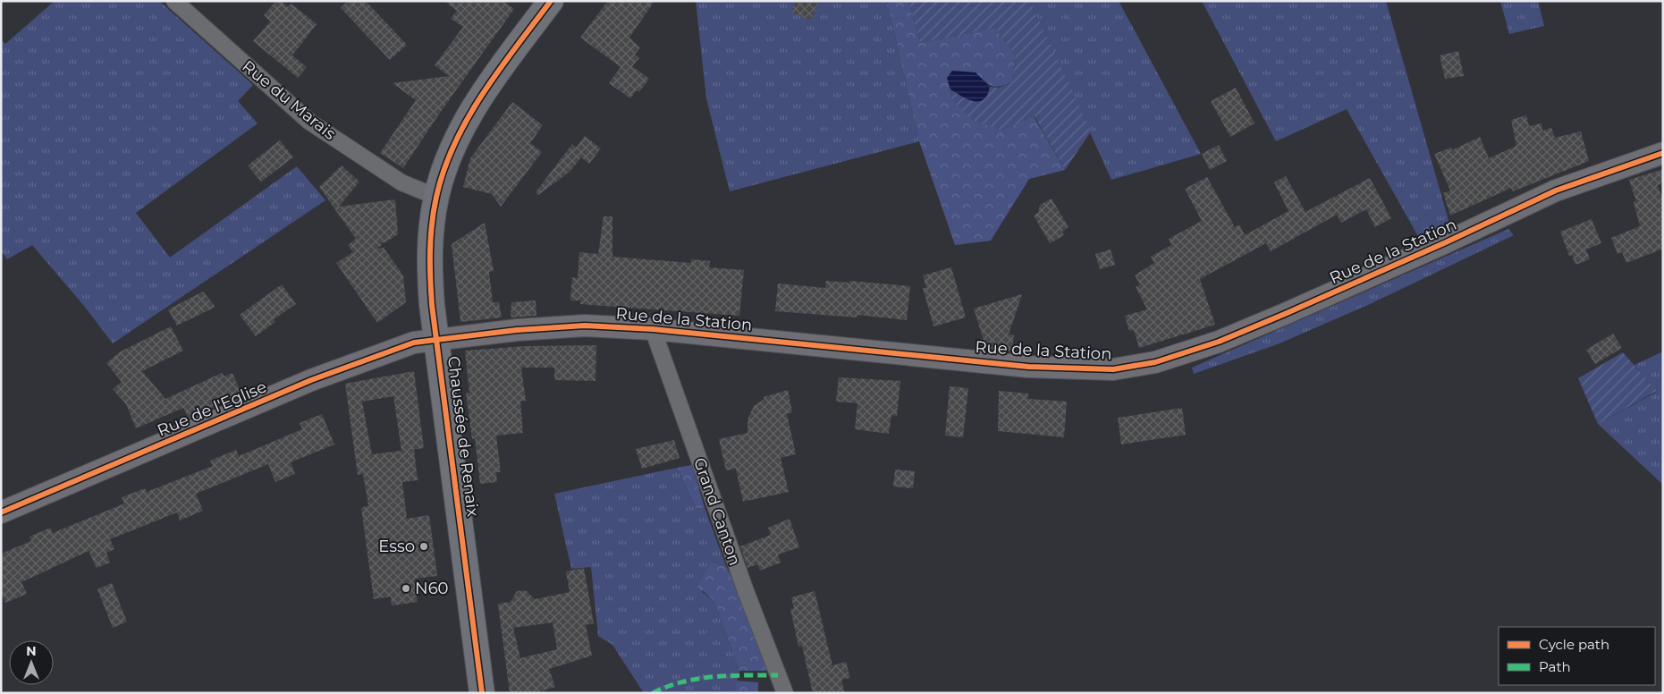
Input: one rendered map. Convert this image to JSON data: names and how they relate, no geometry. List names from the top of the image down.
{
  "streets": {
    "main road": ["Chaussée de Renaix"],
    "street": [
      "Rue du Marais",
      "Rue de la Station",
      "Rue de l'Eglise",
      "Grand Canton"
    ]
  },
  "crossings": [
    ["Rue du Marais", "Chaussée de Renaix"],
    ["Rue de la Station", "Rue de l'Eglise"],
    ["Rue de la Station", "Chaussée de Renaix"],
    ["Rue de la Station", "Grand Canton"],
    ["Rue de l'Eglise", "Chaussée de Renaix"]
  ],
  "places": ["Esso", "N60"],
  "legend": ["Cycle path", "Path"],
  "north": "top"
}
